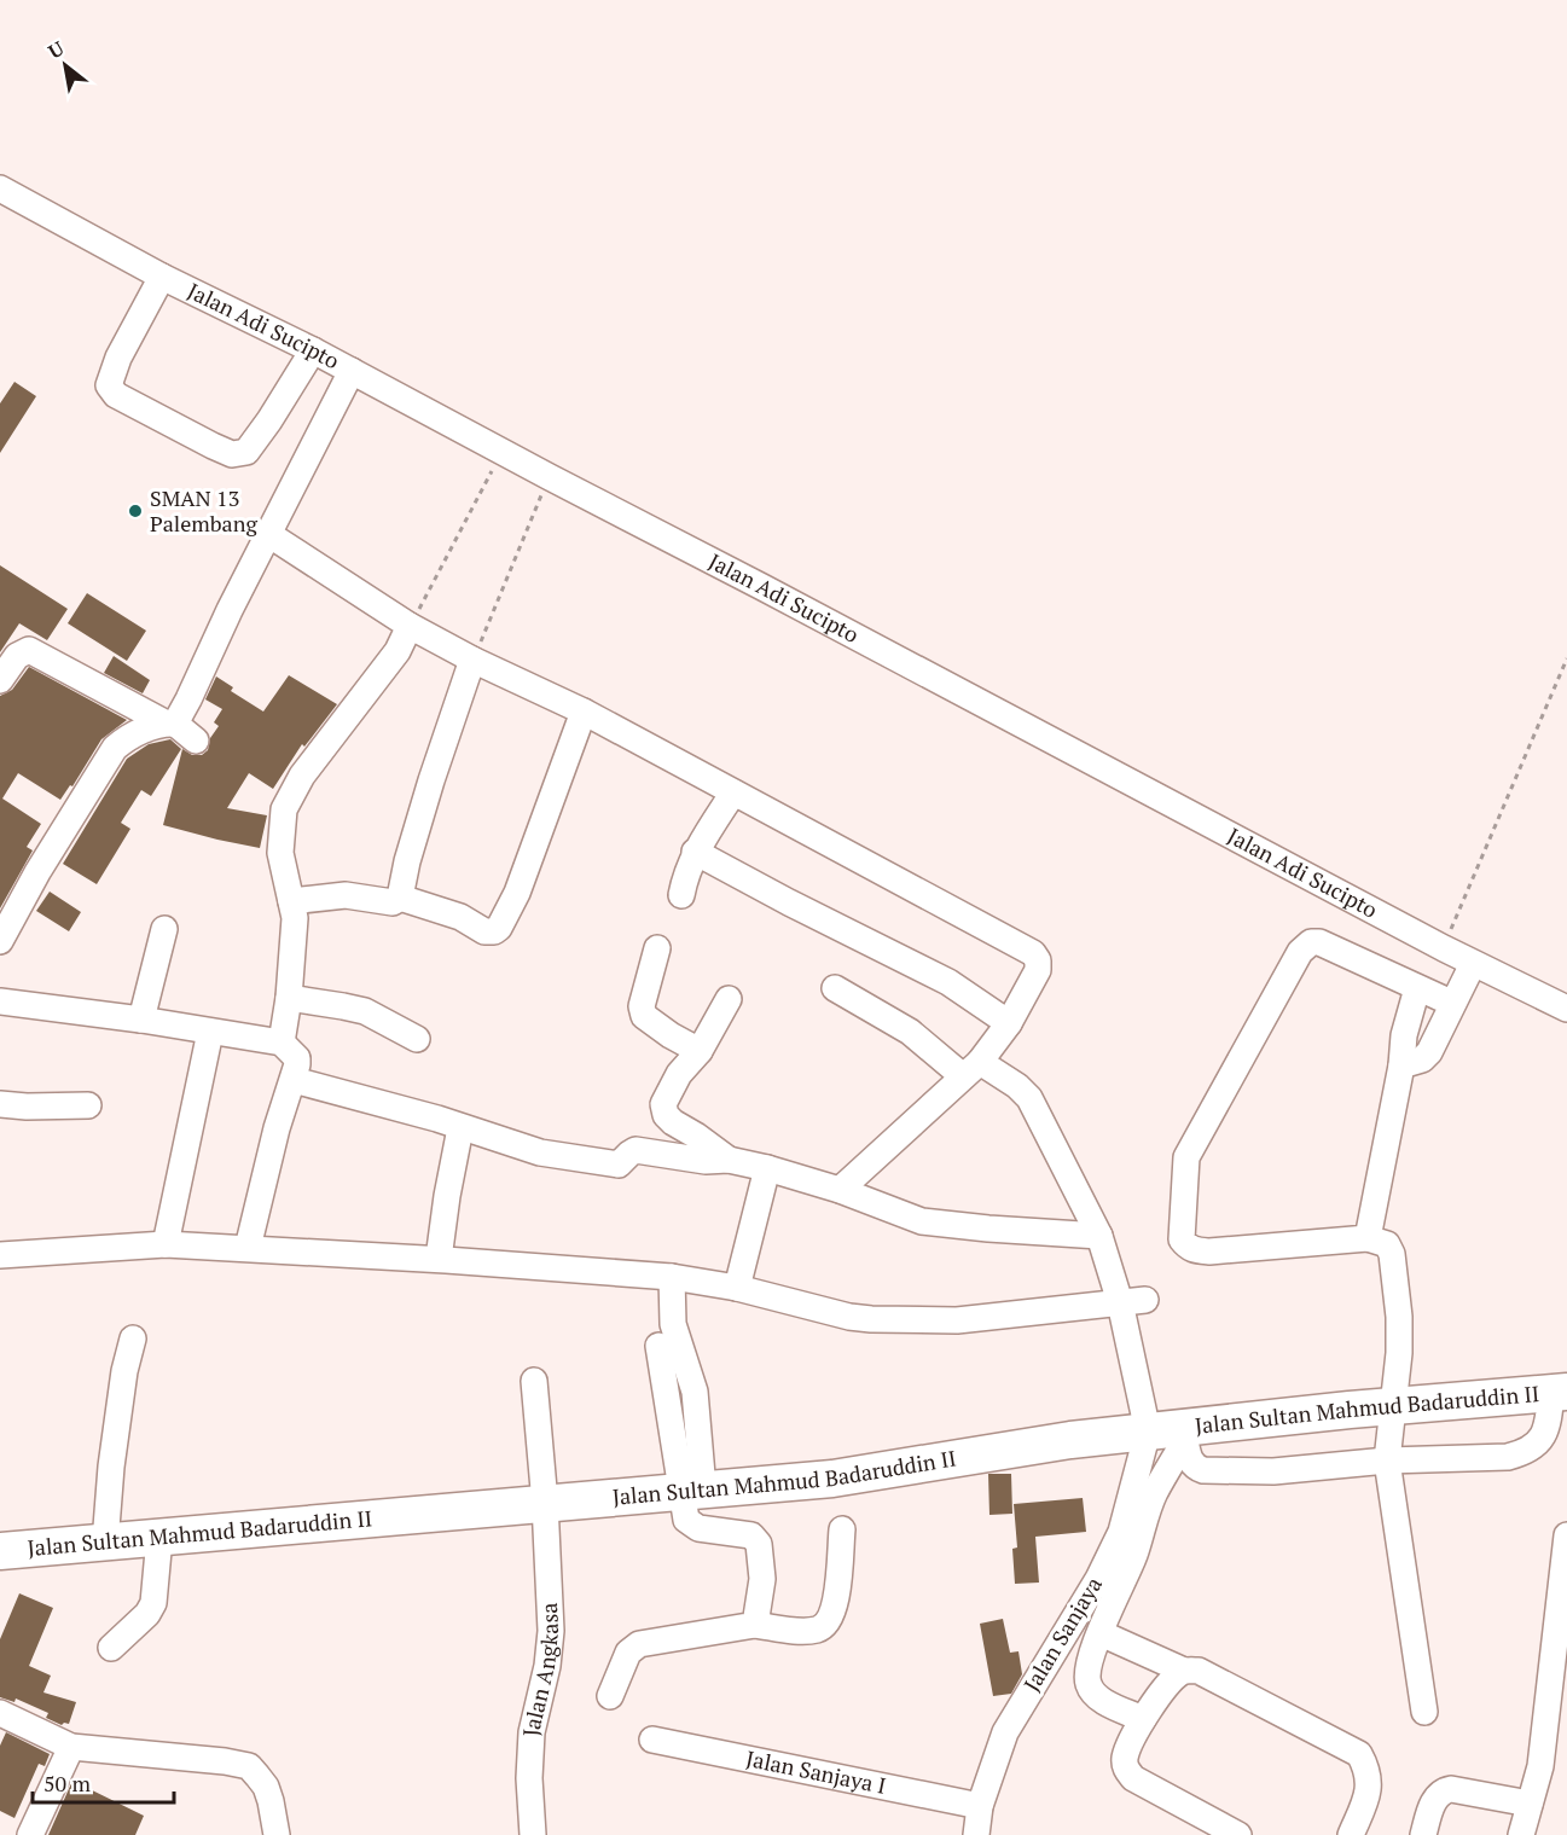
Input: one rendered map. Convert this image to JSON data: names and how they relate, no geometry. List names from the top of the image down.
{
  "streets": {
    "highway": ["Jalan Sultan Mahmud Badaruddin II"],
    "street": [
      "Jalan Adi Sucipto",
      "Jalan Sanjaya",
      "Jalan Angkasa",
      "Jalan Sanjaya I"
    ]
  },
  "crossings": [
    ["Jalan Sultan Mahmud Badaruddin II", "Jalan Sanjaya"],
    ["Jalan Sultan Mahmud Badaruddin II", "Jalan Angkasa"],
    ["Jalan Sanjaya", "Jalan Sanjaya I"]
  ],
  "places": ["SMAN 13 Palembang"],
  "scale_bar": "50 m",
  "north": "top left"
}
